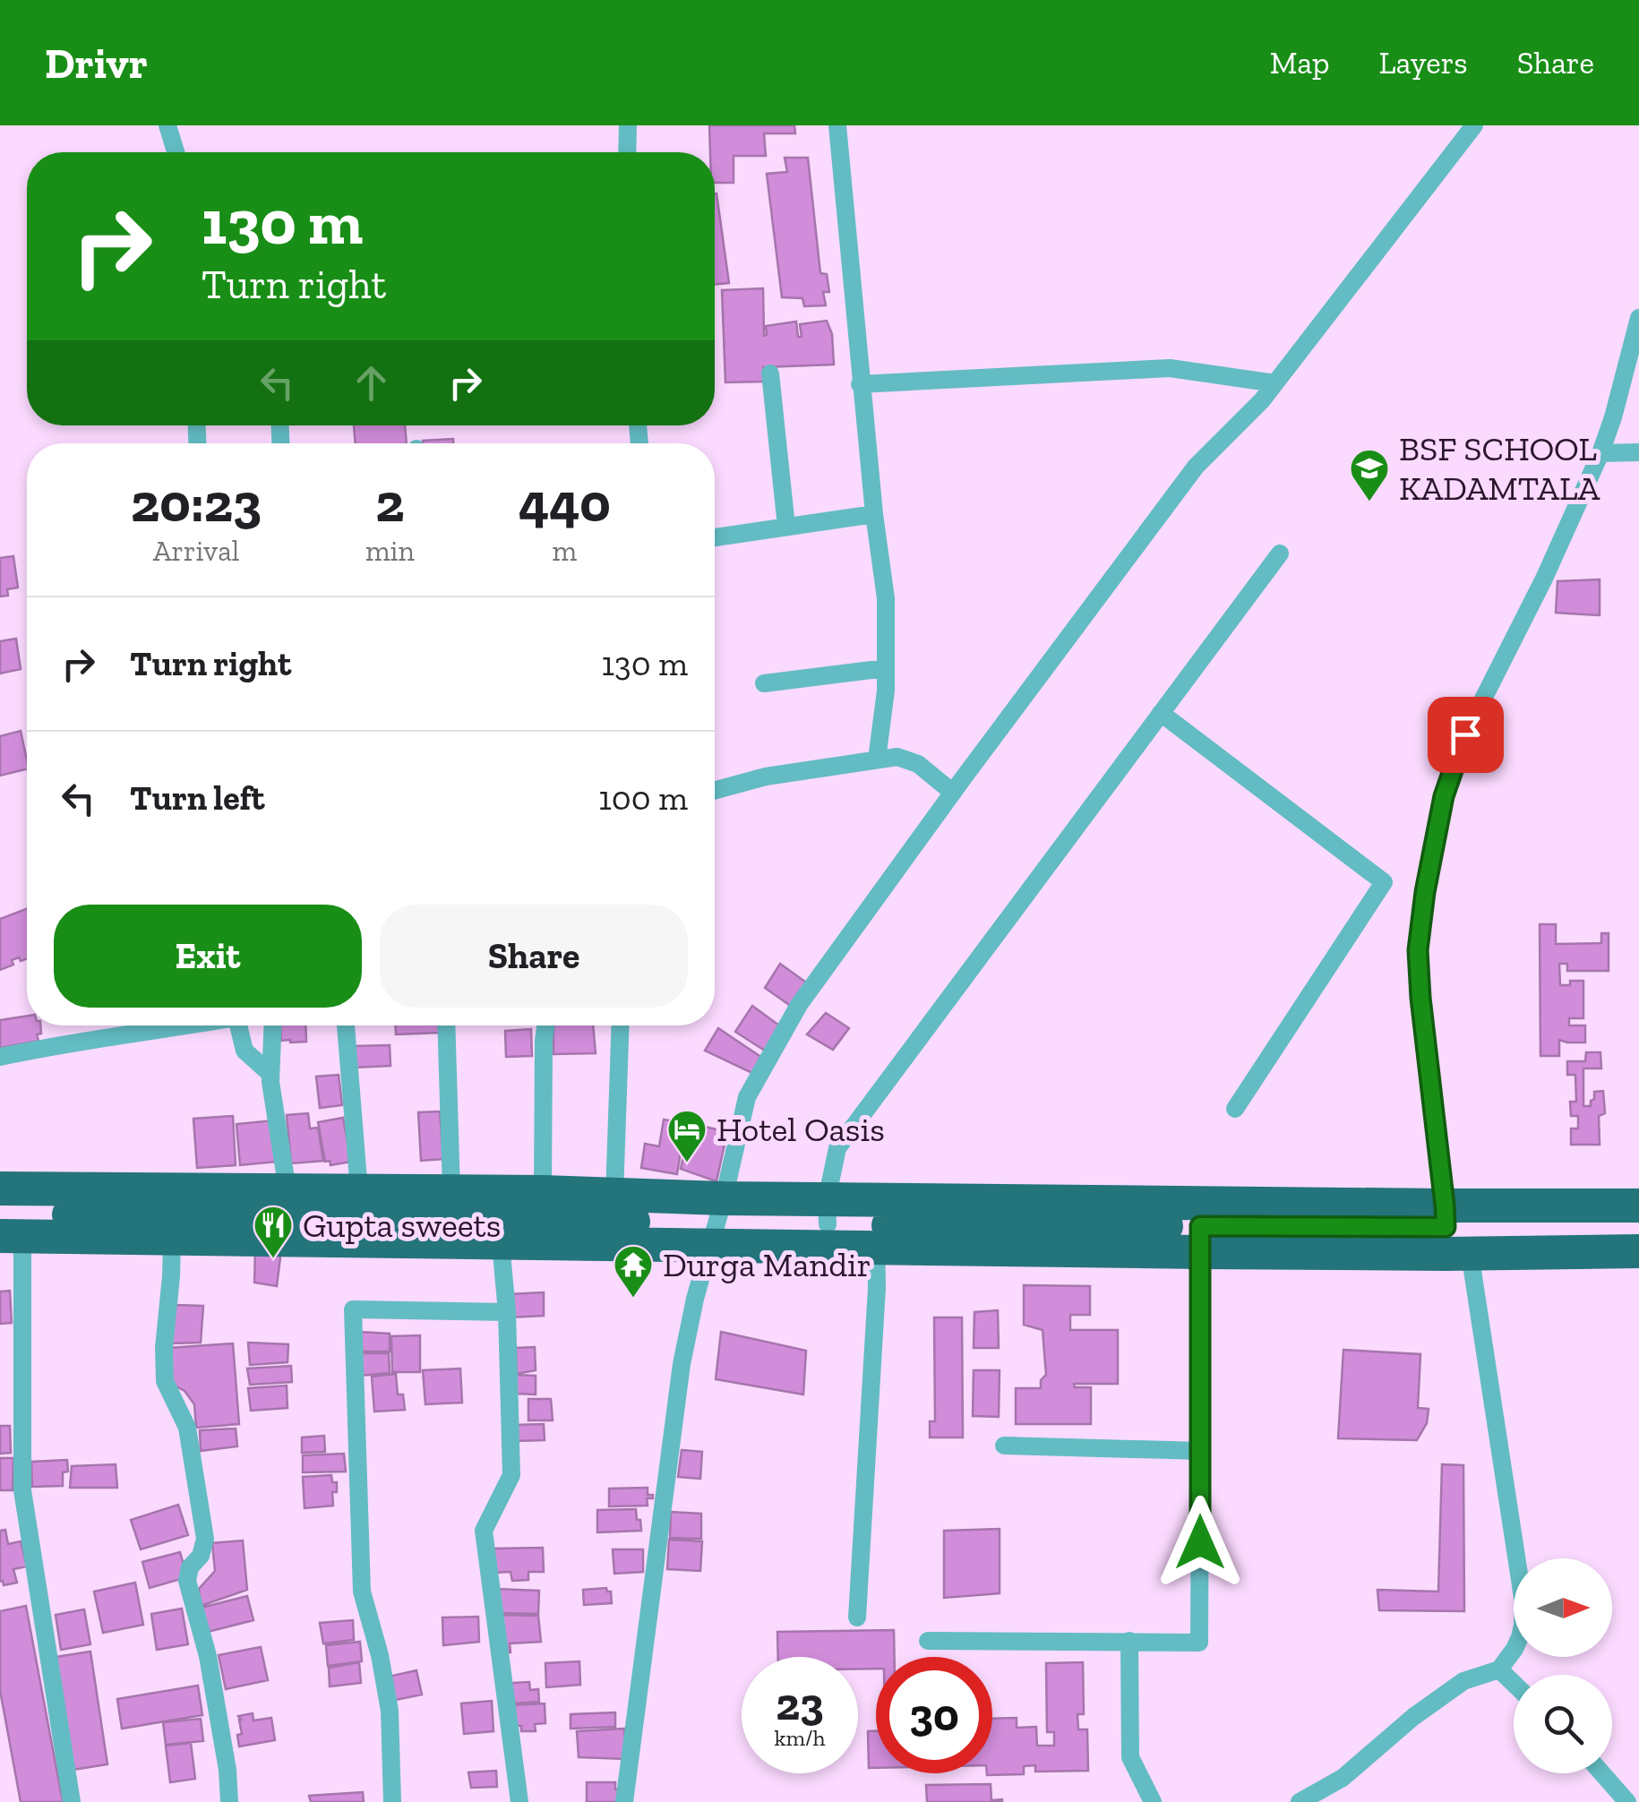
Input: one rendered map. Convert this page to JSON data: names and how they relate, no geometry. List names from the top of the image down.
{
  "places": {
    "school or university": ["BSF SCHOOL KADAMTALA"],
    "hotel": ["Hotel Oasis"],
    "restaurant": ["Gupta sweets"],
    "temple": ["Durga Mandir"]
  },
  "north": "right",
  "page": {
    "header": "Drivr",
    "nav": ["Map", "Layers", "Share"],
    "turn": ["130 m", "Turn right"],
    "eta": [
      "20:23",
      "Arrival",
      "2",
      "min",
      "440",
      "m"
    ],
    "list": [
      {
        "name": "Turn right",
        "value": "130 m"
      },
      {
        "name": "Turn left",
        "value": "100 m"
      }
    ],
    "buttons": ["Exit", "Share"],
    "speed": "23 km/h",
    "limit": "30"
  }
}
